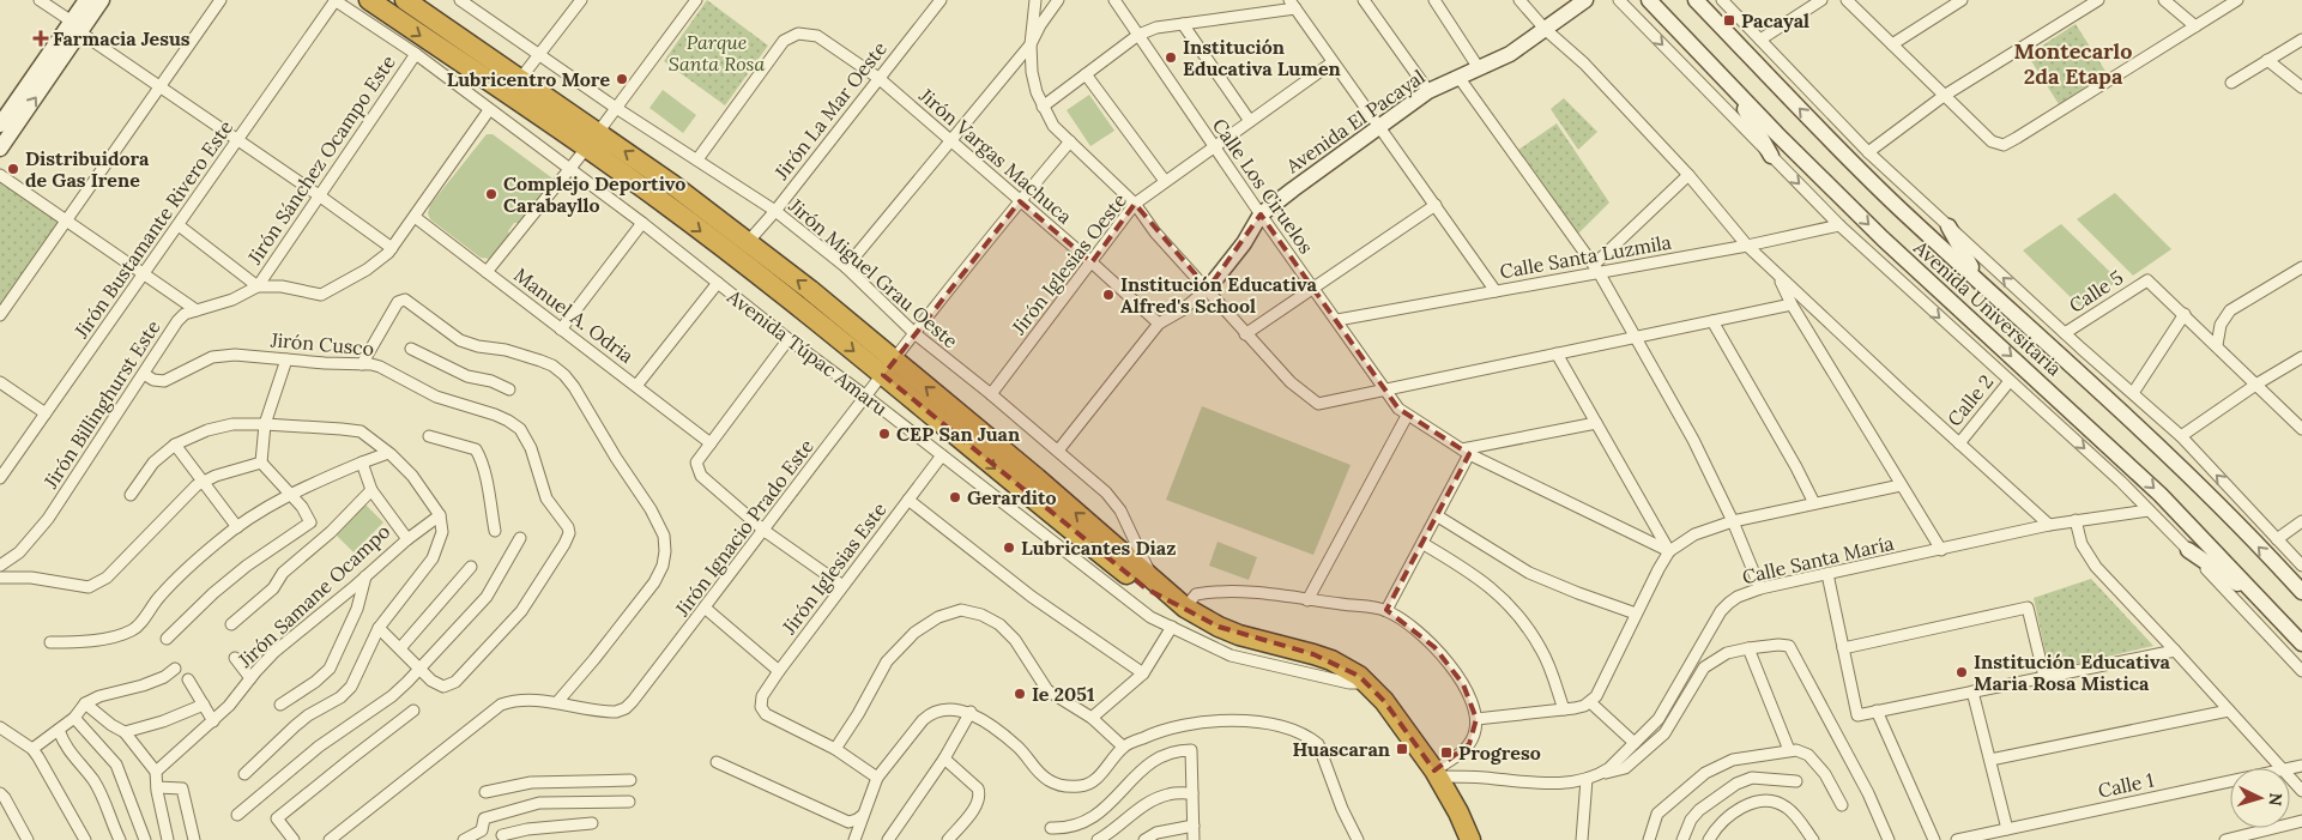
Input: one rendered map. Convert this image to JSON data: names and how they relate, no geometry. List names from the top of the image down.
{
  "streets": {
    "highway": ["Avenida Túpac Amaru"],
    "street": [
      "Jirón La Mar Oeste",
      "Avenida El Pacayal",
      "Jirón Vargas Machuca",
      "Jirón Sánchez Ocampo Este",
      "Calle Los Ciruelos",
      "Jirón Bustamante Rivero Este",
      "Calle Santa Luzmila",
      "Jirón Iglesias Oeste",
      "Jirón Miguel Grau Oeste",
      "Calle 5",
      "Avenida Universitaria",
      "Manuel A. Odria",
      "Jirón Cusco",
      "Calle 2",
      "Jirón Billinghurst Este",
      "Jirón Ignacio Prado Este",
      "Calle Santa María",
      "Jirón Iglesias Este",
      "Jirón Samane Ocampo",
      "Calle 1"
    ]
  },
  "crossings": [
    ["Jirón La Mar Oeste", "Jirón Vargas Machuca"],
    ["Jirón La Mar Oeste", "Jirón Miguel Grau Oeste"],
    ["Jirón La Mar Oeste", "Avenida Túpac Amaru"],
    ["Avenida El Pacayal", "Calle Los Ciruelos"],
    ["Jirón Vargas Machuca", "Jirón Iglesias Oeste"],
    ["Jirón Vargas Machuca", "Jirón Miguel Grau Oeste"],
    ["Jirón Vargas Machuca", "Jirón Ignacio Prado Este"],
    ["Jirón Sánchez Ocampo Este", "Avenida Túpac Amaru"],
    ["Jirón Sánchez Ocampo Este", "Jirón Billinghurst Este"],
    ["Calle Los Ciruelos", "Calle Santa Luzmila"],
    ["Calle Los Ciruelos", "Jirón Iglesias Oeste"],
    ["Jirón Bustamante Rivero Este", "Avenida Túpac Amaru"],
    ["Jirón Iglesias Oeste", "Jirón Miguel Grau Oeste"],
    ["Jirón Miguel Grau Oeste", "Avenida Túpac Amaru"],
    ["Jirón Miguel Grau Oeste", "Jirón Ignacio Prado Este"],
    ["Jirón Cusco", "Jirón Billinghurst Este"],
    ["Avenida Túpac Amaru", "Jirón Ignacio Prado Este"],
    ["Avenida Túpac Amaru", "Calle Santa María"],
    ["Avenida Túpac Amaru", "Jirón Iglesias Este"]
  ],
  "districts": ["Montecarlo 2da Etapa"],
  "parks": ["Parque Santa Rosa"],
  "places": {
    "transit": ["Pacayal", "Huascaran", "Progreso"],
    "health": ["Farmacia Jesus"],
    "other": [
      "Institución Educativa Lumen",
      "Lubricentro More",
      "Distribuidora de Gas Irene",
      "Complejo Deportivo Carabayllo",
      "Institución Educativa Alfred's School",
      "CEP San Juan",
      "Gerardito",
      "Lubricantes Diaz",
      "Institución Educativa Maria Rosa Mistica",
      "Ie 2051"
    ]
  },
  "north": "right"
}
